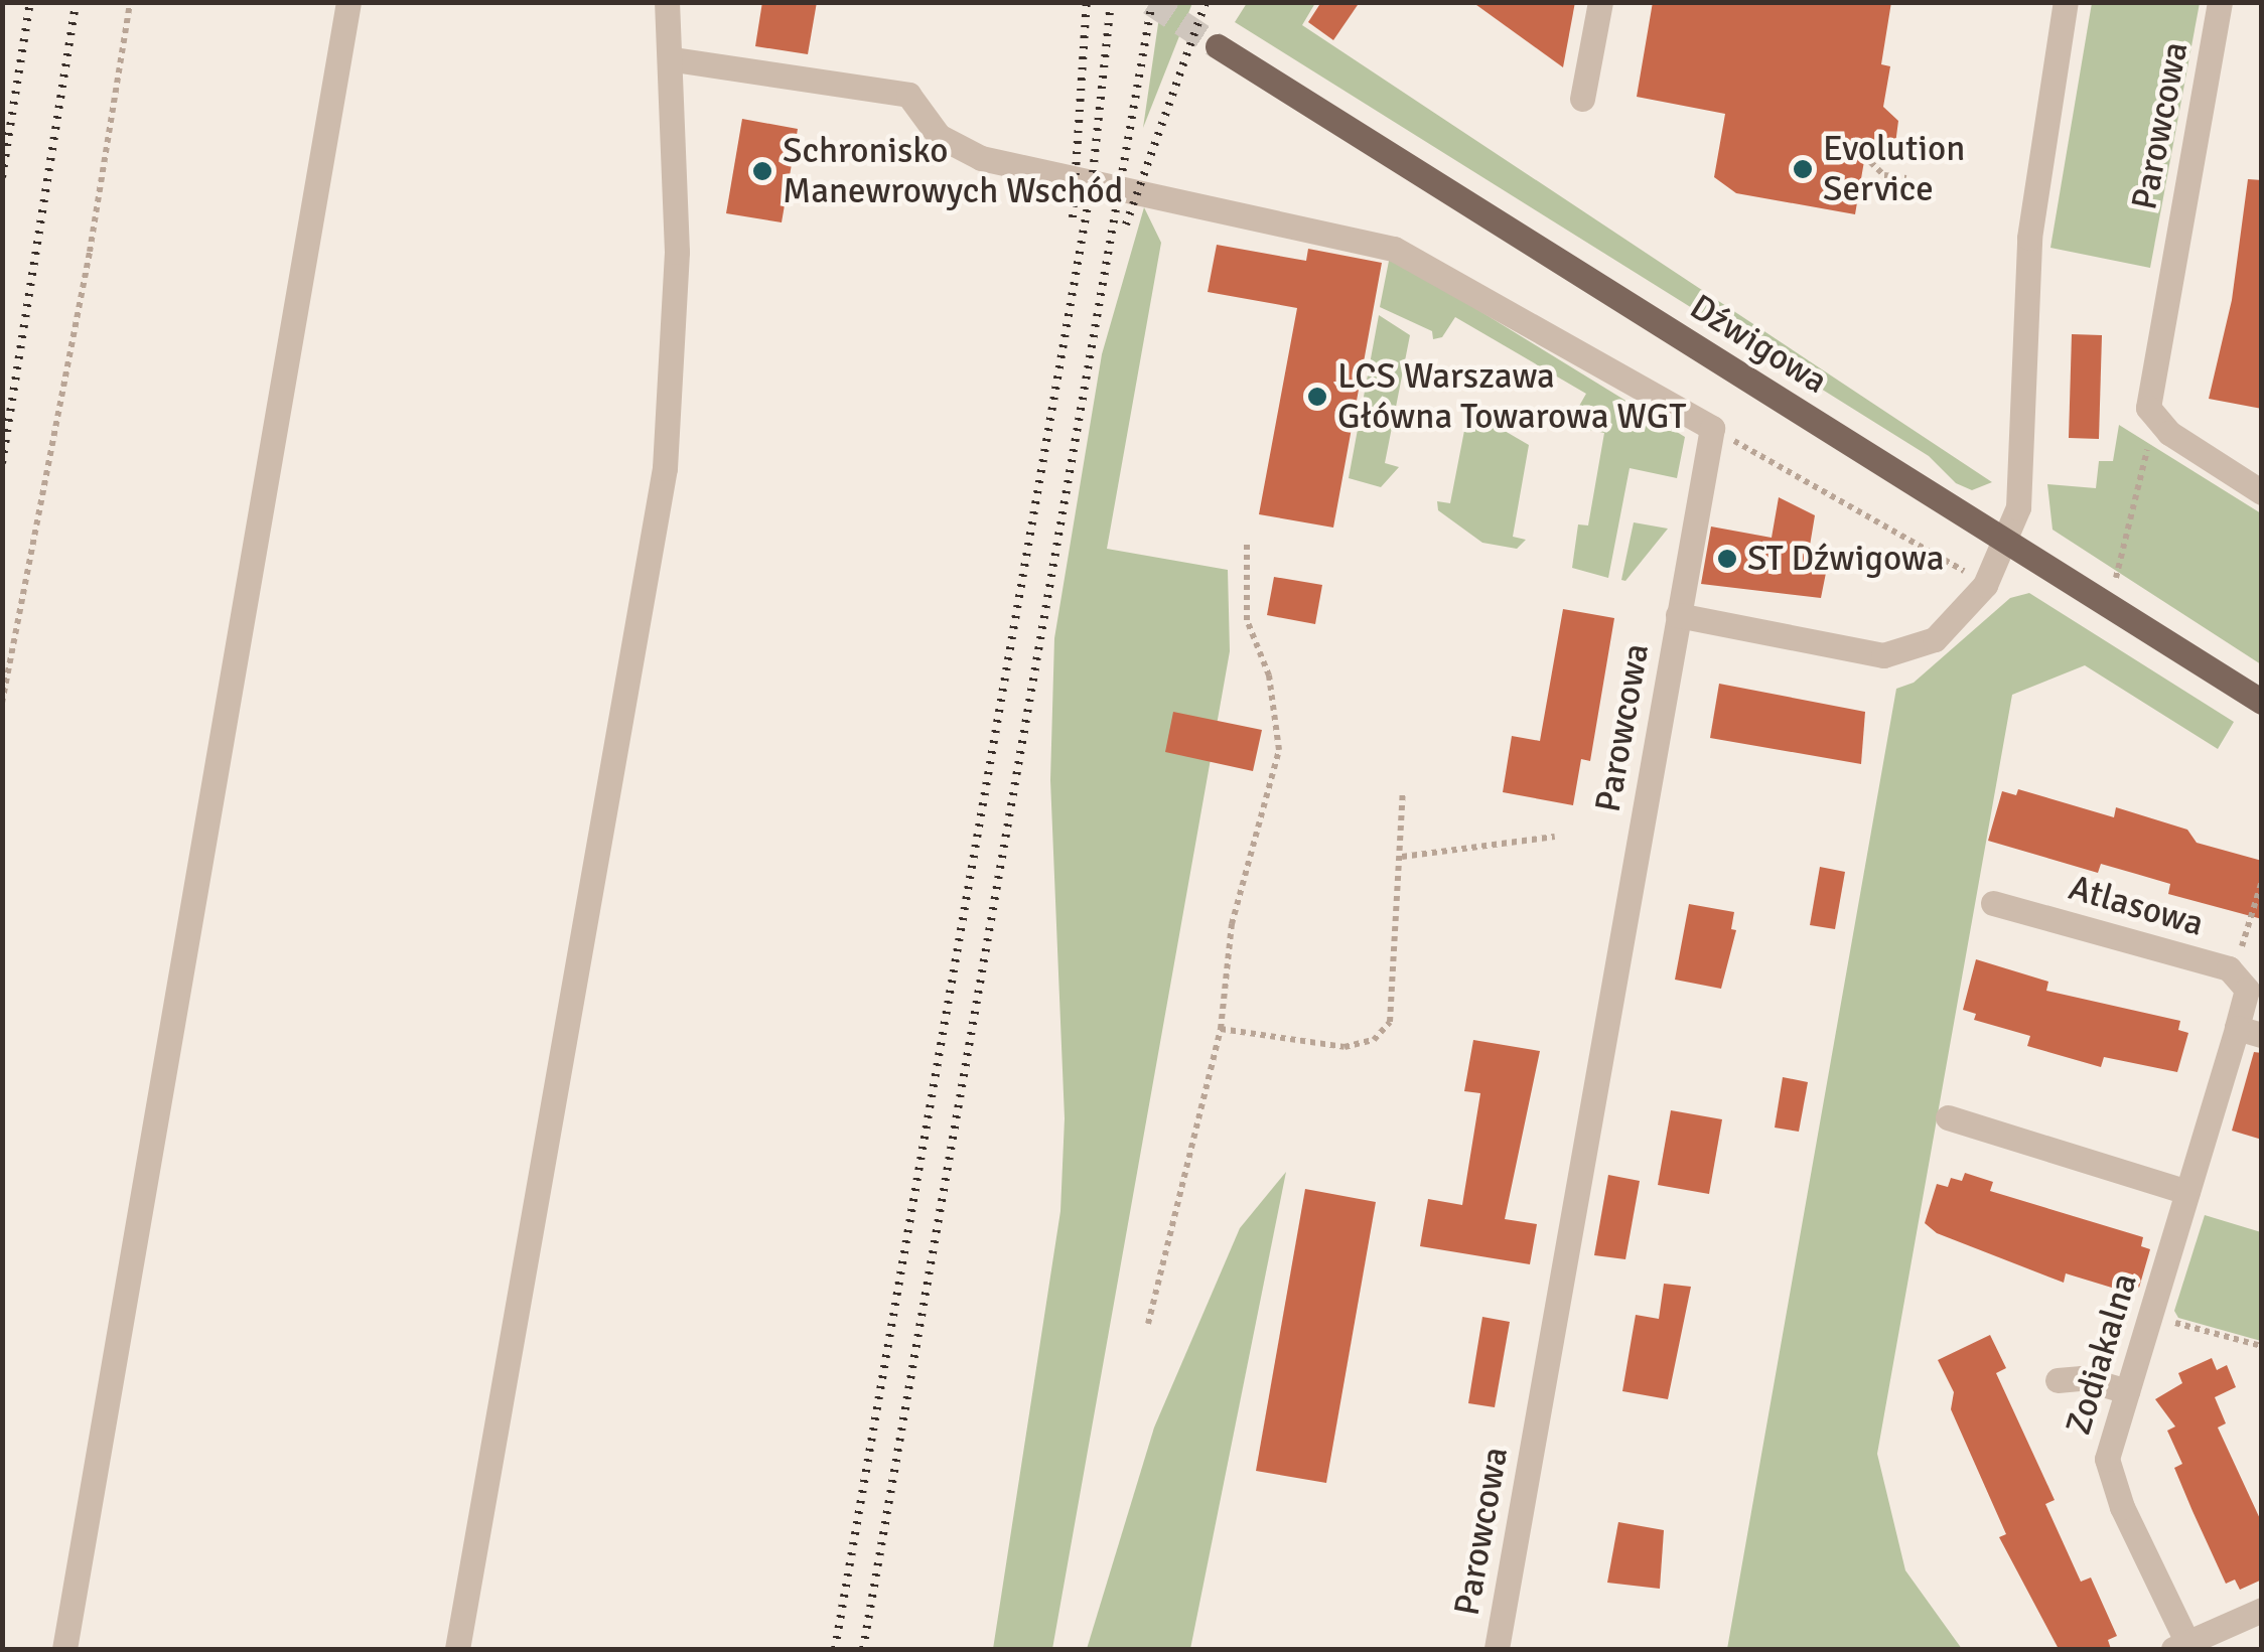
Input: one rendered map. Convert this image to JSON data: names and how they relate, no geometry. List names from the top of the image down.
{
  "streets": {
    "main road": ["Dźwigowa"],
    "street": ["Parowcowa", "Atlasowa", "Zodiakalna"]
  },
  "crossings": [
    ["Parowcowa", "Dźwigowa"],
    ["Atlasowa", "Zodiakalna"]
  ],
  "places": [
    "Evolution Service",
    "Schronisko Manewrowych Wschód",
    "LCS Warszawa Główna Towarowa WGT",
    "ST Dźwigowa"
  ]
}
